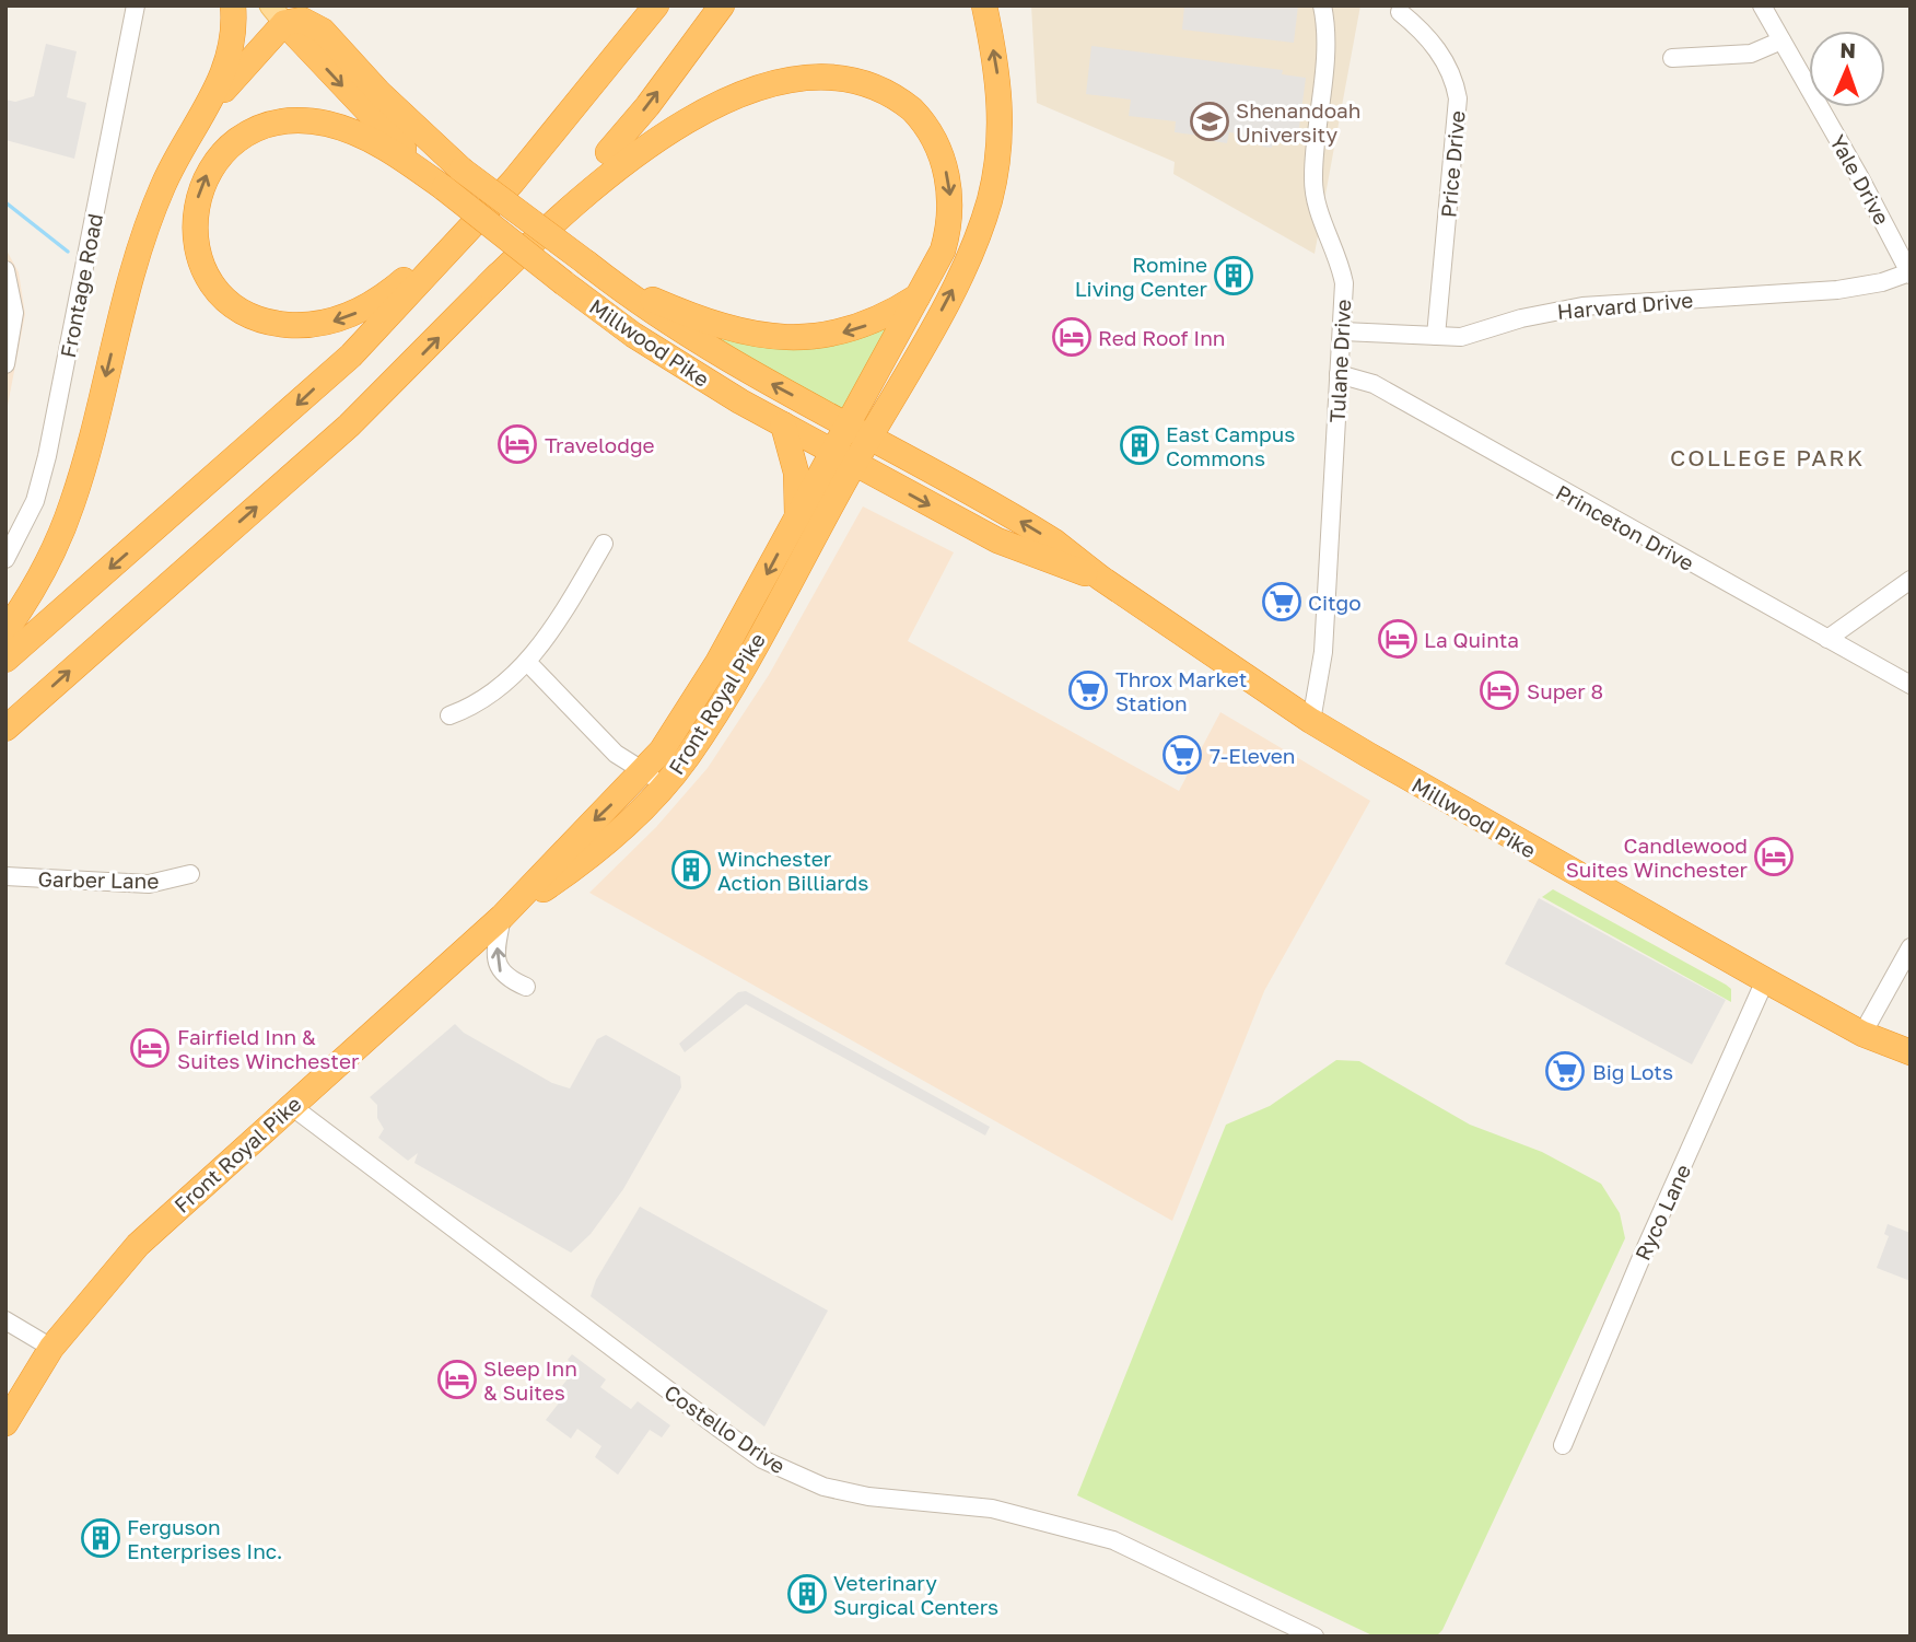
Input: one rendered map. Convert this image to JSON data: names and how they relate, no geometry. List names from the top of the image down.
{
  "streets": {
    "highway": ["Millwood Pike", "Front Royal Pike"],
    "street": [
      "Price Drive",
      "Yale Drive",
      "Frontage Road",
      "Harvard Drive",
      "Tulane Drive",
      "Princeton Drive",
      "Garber Lane",
      "Ryco Lane",
      "Costello Drive"
    ]
  },
  "crossings": [
    ["Price Drive", "Harvard Drive"],
    ["Yale Drive", "Harvard Drive"],
    ["Harvard Drive", "Tulane Drive"],
    ["Millwood Pike", "Tulane Drive"],
    ["Millwood Pike", "Front Royal Pike"],
    ["Millwood Pike", "Ryco Lane"],
    ["Tulane Drive", "Princeton Drive"],
    ["Front Royal Pike", "Costello Drive"]
  ],
  "districts": ["COLLEGE PARK"],
  "places": {
    "school or university": ["Shenandoah University"],
    "building": [
      "Romine Living Center",
      "East Campus Commons",
      "Winchester Action Billiards",
      "Ferguson Enterprises Inc.",
      "Veterinary Surgical Centers"
    ],
    "hotel": [
      "Red Roof Inn",
      "Travelodge",
      "La Quinta",
      "Super 8",
      "Candlewood Suites Winchester",
      "Fairfield Inn & Suites Winchester",
      "Sleep Inn & Suites"
    ],
    "supermarket": [
      "Citgo",
      "Throx Market Station",
      "7-Eleven",
      "Big Lots"
    ]
  },
  "north": "top"
}
